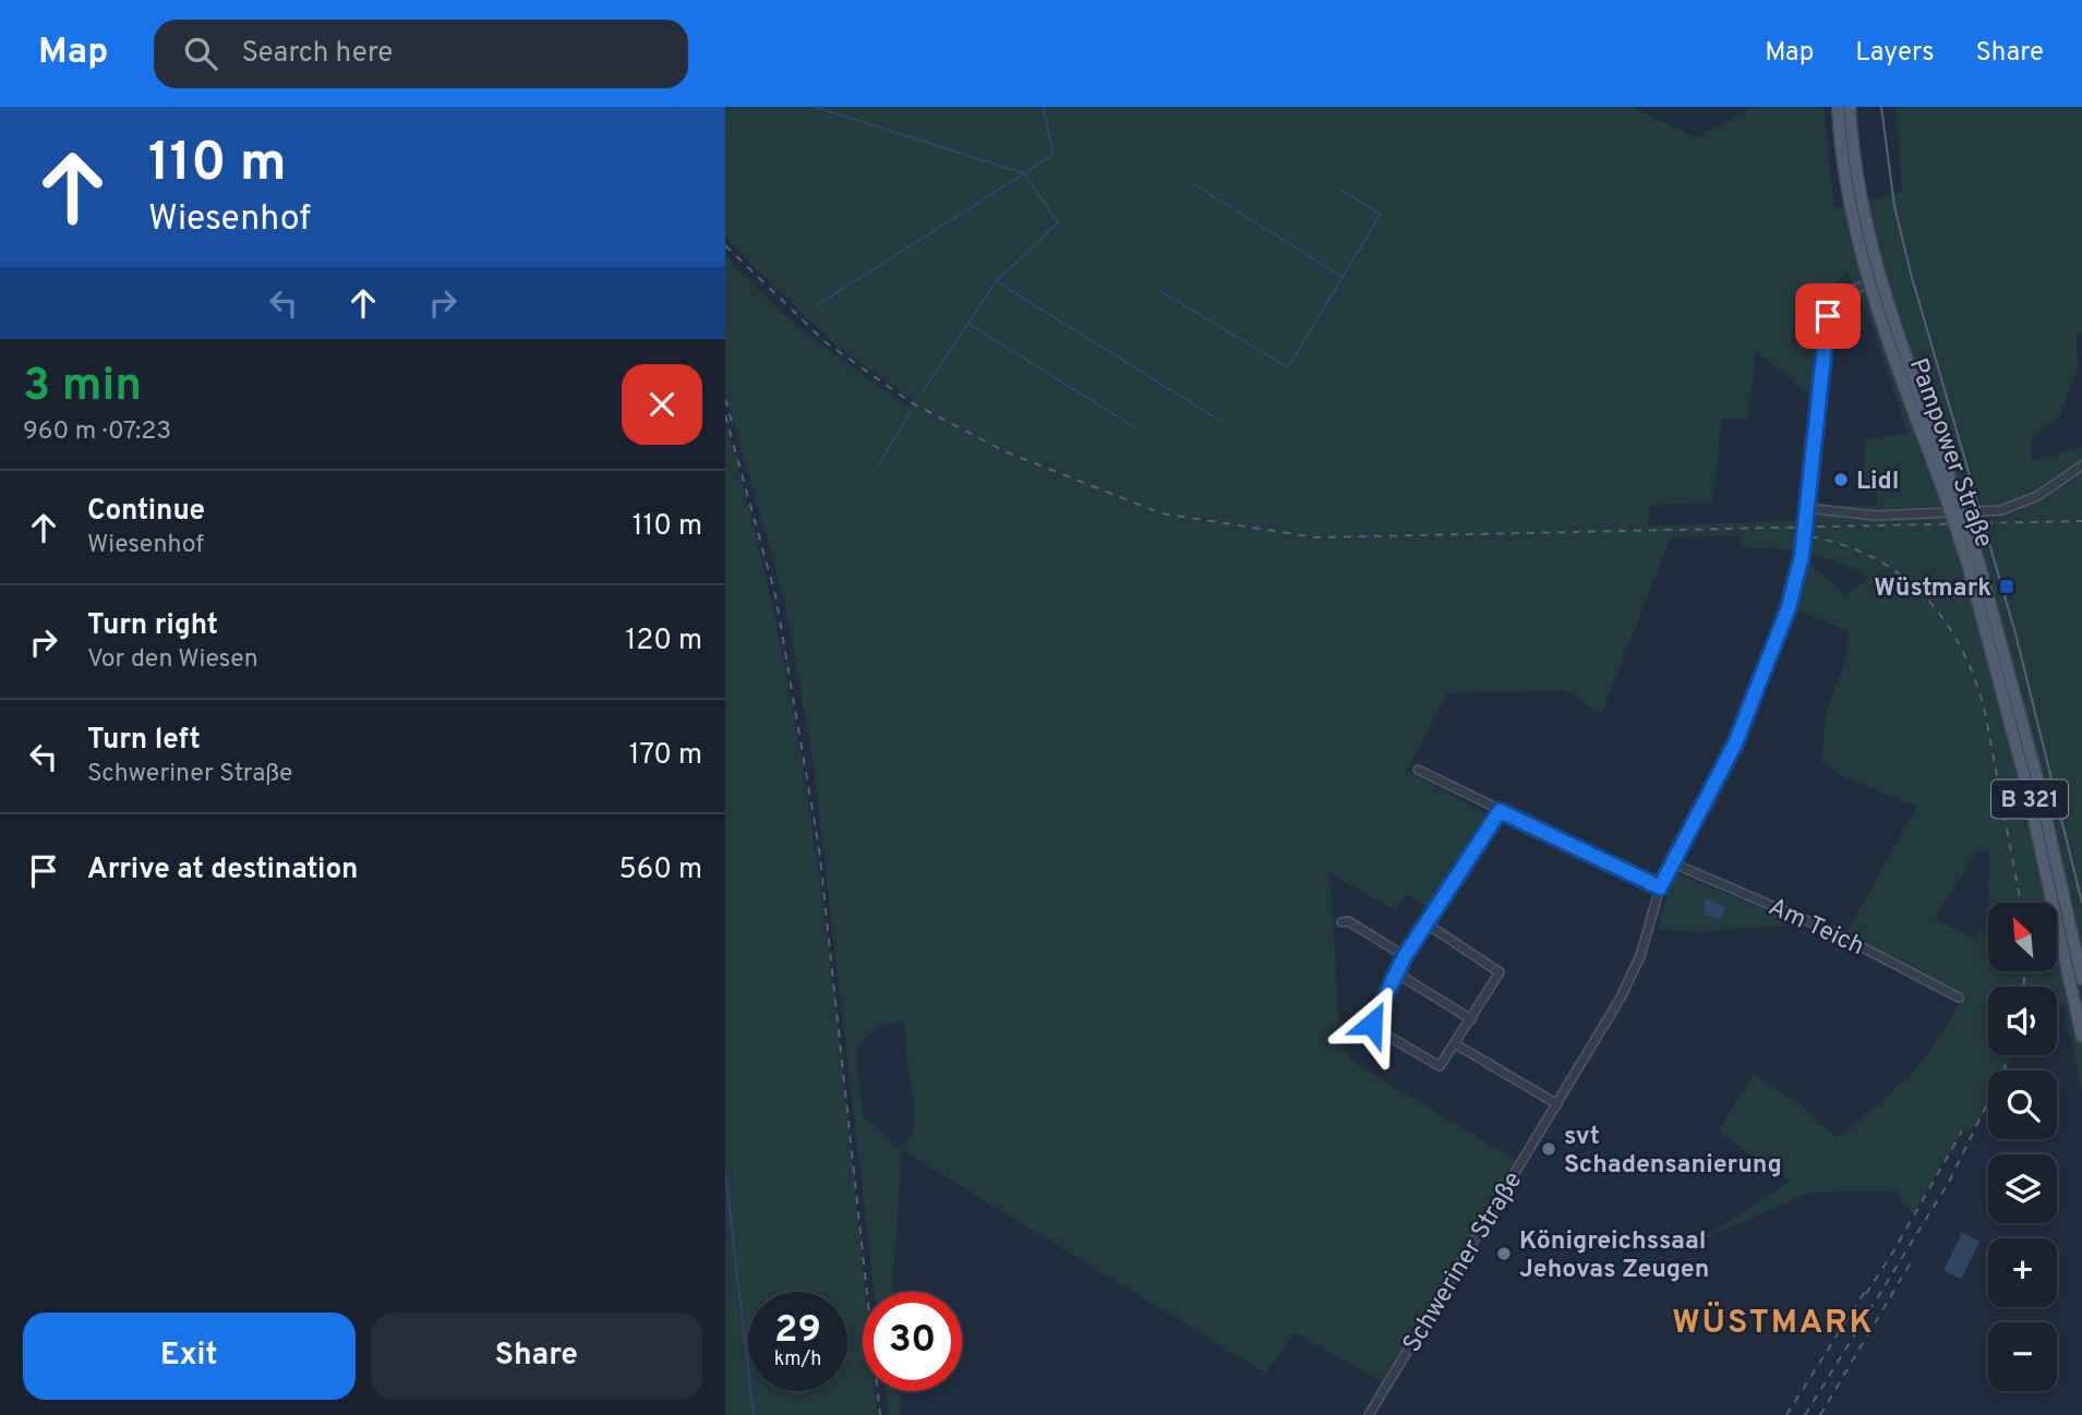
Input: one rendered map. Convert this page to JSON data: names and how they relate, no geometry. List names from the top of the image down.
{
  "streets": {
    "main road": ["Pampower Straße", "B 321"],
    "street": ["Am Teich", "Schweriner Straße"]
  },
  "crossings": [
    ["Pampower Straße", "Schweriner Straße"],
    ["Am Teich", "Schweriner Straße"]
  ],
  "districts": ["WÜSTMARK"],
  "places": {
    "other": ["Lidl", "svt Schadensanierung", "Königreichssaal Jehovas Zeugen"],
    "transit": ["Wüstmark"]
  },
  "north": "top left",
  "page": {
    "header": "Map",
    "search": "Search here",
    "nav": ["Map", "Layers", "Share"],
    "turn": ["110 m", "Wiesenhof"],
    "heading": ["3 min", "960 m · 07:23"],
    "list": [
      {
        "name": "Continue",
        "note": "Wiesenhof",
        "value": "110 m"
      },
      {
        "name": "Turn right",
        "note": "Vor den Wiesen",
        "value": "120 m"
      },
      {
        "name": "Turn left",
        "note": "Schweriner Straße",
        "value": "170 m"
      },
      {
        "name": "Arrive at destination",
        "value": "560 m"
      }
    ],
    "map_buttons": ["+", "−"],
    "speed": "29 km/h",
    "limit": "30",
    "buttons": ["Exit", "Share"]
  }
}
